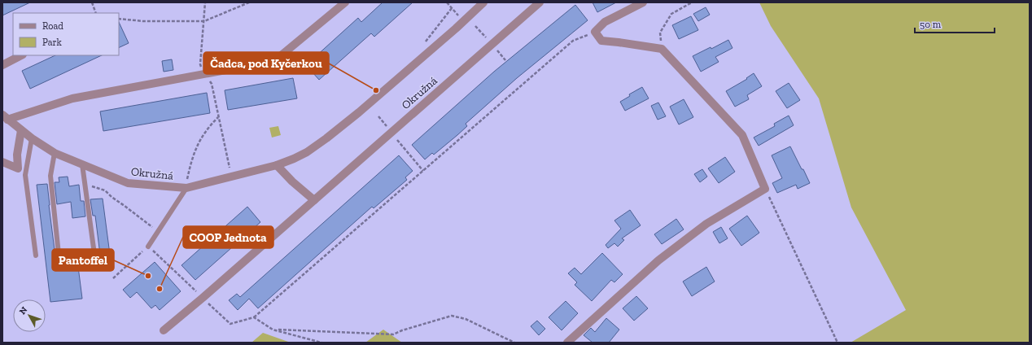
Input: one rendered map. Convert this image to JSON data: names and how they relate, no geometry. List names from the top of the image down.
{
  "streets": {
    "street": ["Okružná"]
  },
  "places": ["Čadca, pod Kyčerkou", "Pantoffel", "COOP Jednota"],
  "legend": ["Road", "Park"],
  "scale_bar": "50 m",
  "north": "top left"
}
